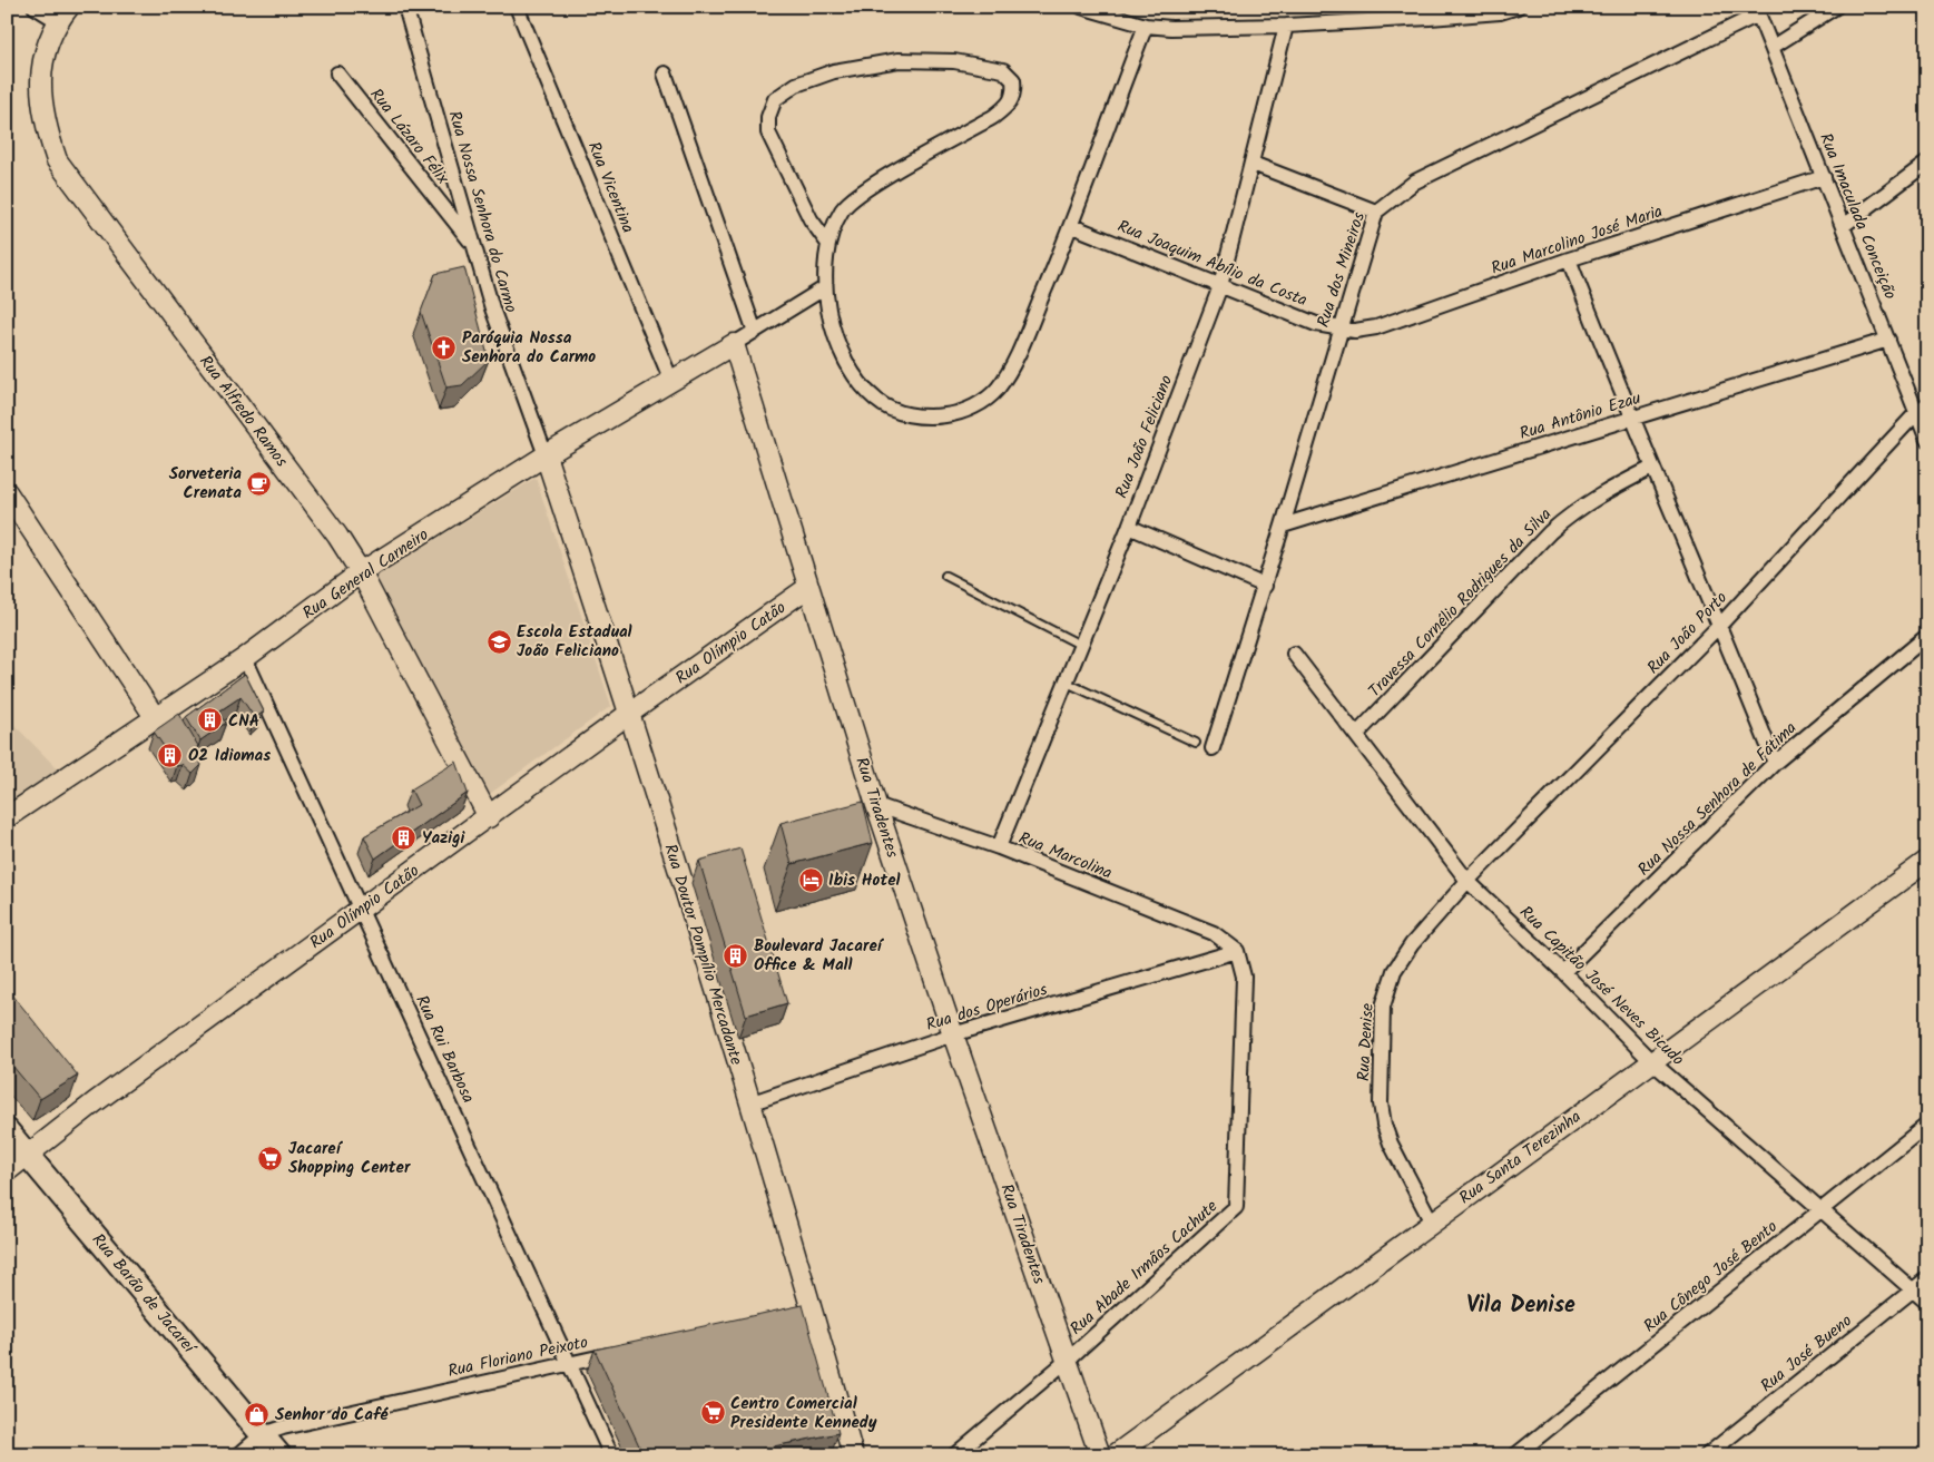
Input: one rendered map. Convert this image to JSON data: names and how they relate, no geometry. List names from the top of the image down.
{
  "streets": {
    "main road": [
      "Rua Alfredo Ramos",
      "Rua General Carneiro",
      "Rua Olímpio Catão",
      "Rua Tiradentes",
      "Rua Doutor Pompílio Mercadante",
      "Rua Santa Terezinha",
      "Rua Barão de Jacareí"
    ],
    "street": [
      "Rua Lázaro Félix",
      "Rua Vicentina",
      "Rua Nossa Senhora do Carmo",
      "Rua Imaculada Conceição",
      "Rua Marcolino José Maria",
      "Rua Joaquim Abílio da Costa",
      "Rua dos Mineiros",
      "Rua Antônio Ezau",
      "Rua João Feliciano",
      "Travessa Cornélio Rodrigues da Silva",
      "Rua João Porto",
      "Rua Nossa Senhora de Fátima",
      "Rua Marcolina",
      "Rua Capitão José Neves Bicudo",
      "Rua dos Operários",
      "Rua Denise",
      "Rua Rui Barbosa",
      "Rua Abade Irmãos Cachute",
      "Rua Cônego José Bento",
      "Rua José Bueno",
      "Rua Floriano Peixoto"
    ]
  },
  "crossings": [
    ["Rua Lázaro Félix", "Rua Nossa Senhora do Carmo"],
    ["Rua Vicentina", "Rua General Carneiro"],
    ["Rua Nossa Senhora do Carmo", "Rua General Carneiro"],
    ["Rua Nossa Senhora do Carmo", "Rua Doutor Pompílio Mercadante"],
    ["Rua Imaculada Conceição", "Rua Marcolino José Maria"],
    ["Rua Imaculada Conceição", "Rua dos Mineiros"],
    ["Rua Imaculada Conceição", "Rua Antônio Ezau"],
    ["Rua Imaculada Conceição", "Rua João Porto"],
    ["Rua Marcolino José Maria", "Rua Joaquim Abílio da Costa"],
    ["Rua Marcolino José Maria", "Rua dos Mineiros"],
    ["Rua Joaquim Abílio da Costa", "Rua dos Mineiros"],
    ["Rua Joaquim Abílio da Costa", "Rua João Feliciano"],
    ["Rua dos Mineiros", "Rua Antônio Ezau"],
    ["Rua Alfredo Ramos", "Rua General Carneiro"],
    ["Rua Alfredo Ramos", "Rua Olímpio Catão"],
    ["Rua João Feliciano", "Rua Marcolina"],
    ["Rua General Carneiro", "Rua Tiradentes"],
    ["Rua General Carneiro", "Rua Doutor Pompílio Mercadante"],
    ["Rua General Carneiro", "Rua Rui Barbosa"],
    ["Travessa Cornélio Rodrigues da Silva", "Rua Capitão José Neves Bicudo"],
    ["Rua João Porto", "Rua Capitão José Neves Bicudo"],
    ["Rua João Porto", "Rua Denise"],
    ["Rua Olímpio Catão", "Rua Tiradentes"],
    ["Rua Olímpio Catão", "Rua Doutor Pompílio Mercadante"],
    ["Rua Olímpio Catão", "Rua Rui Barbosa"],
    ["Rua Olímpio Catão", "Rua Barão de Jacareí"],
    ["Rua Nossa Senhora de Fátima", "Rua Capitão José Neves Bicudo"],
    ["Rua Tiradentes", "Rua Marcolina"],
    ["Rua Tiradentes", "Rua dos Operários"],
    ["Rua Tiradentes", "Rua Abade Irmãos Cachute"],
    ["Rua Marcolina", "Rua dos Operários"],
    ["Rua Marcolina", "Rua Abade Irmãos Cachute"],
    ["Rua Doutor Pompílio Mercadante", "Rua dos Operários"],
    ["Rua Capitão José Neves Bicudo", "Rua Denise"],
    ["Rua Capitão José Neves Bicudo", "Rua Santa Terezinha"],
    ["Rua Capitão José Neves Bicudo", "Rua Cônego José Bento"],
    ["Rua Capitão José Neves Bicudo", "Rua José Bueno"],
    ["Rua dos Operários", "Rua Abade Irmãos Cachute"],
    ["Rua Denise", "Rua Santa Terezinha"],
    ["Rua Rui Barbosa", "Rua Floriano Peixoto"],
    ["Rua Barão de Jacareí", "Rua Floriano Peixoto"]
  ],
  "districts": ["Vila Denise"],
  "places": {
    "church": ["Paróquia Nossa Senhora do Carmo"],
    "cafe": ["Sorveteria Crenata"],
    "school or university": ["Escola Estadual João Feliciano"],
    "building": [
      "CNA",
      "O2 Idiomas",
      "Yazigi",
      "Boulevard Jacareí Office & Mall"
    ],
    "hotel": ["Ibis Hotel"],
    "supermarket": ["Jacareí Shopping Center", "Centro Comercial Presidente Kennedy"],
    "shop": ["Senhor do Café"]
  }
}
